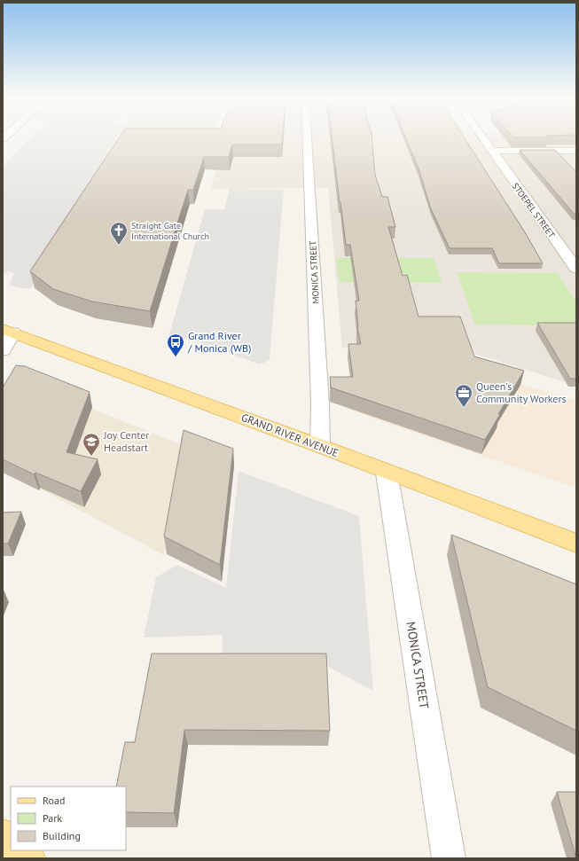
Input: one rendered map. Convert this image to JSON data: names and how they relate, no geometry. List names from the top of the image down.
{
  "streets": {
    "main road": ["GRAND RIVER AVENUE"],
    "street": ["STOEPEL STREET", "MONICA STREET"]
  },
  "crossings": [
    ["MONICA STREET", "GRAND RIVER AVENUE"]
  ],
  "places": {
    "church": ["Straight Gate International Church"],
    "bus stop": ["Grand River / Monica (WB)"],
    "office": ["Queen's Community Workers"],
    "school or university": ["Joy Center Headstart"]
  },
  "legend": ["Road", "Park", "Building"]
}
